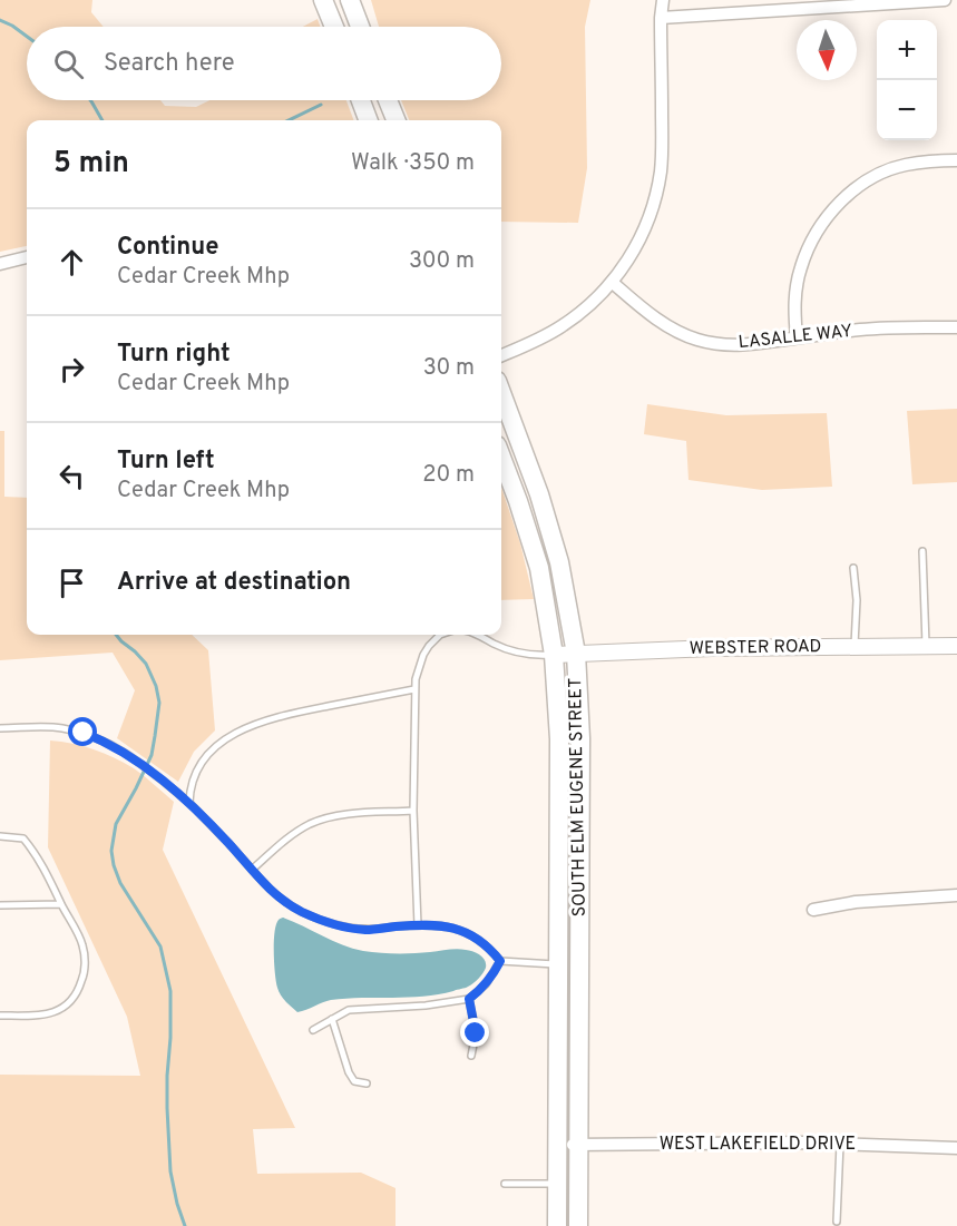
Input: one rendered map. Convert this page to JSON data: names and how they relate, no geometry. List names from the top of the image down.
{
  "streets": {
    "main road": ["SOUTH ELM EUGENE STREET"],
    "street": ["LASALLE WAY", "WEBSTER ROAD", "WEST LAKEFIELD DRIVE"]
  },
  "crossings": [
    ["WEBSTER ROAD", "SOUTH ELM EUGENE STREET"],
    ["SOUTH ELM EUGENE STREET", "WEST LAKEFIELD DRIVE"]
  ],
  "north": "bottom",
  "page": {
    "map_buttons": ["+", "−"],
    "search": "Search here",
    "heading": ["5 min", "Walk · 350 m"],
    "list": [
      ["Continue", "Cedar Creek Mhp", "300 m"],
      ["Turn right", "Cedar Creek Mhp", "30 m"],
      ["Turn left", "Cedar Creek Mhp", "20 m"],
      "Arrive at destination"
    ]
  }
}
